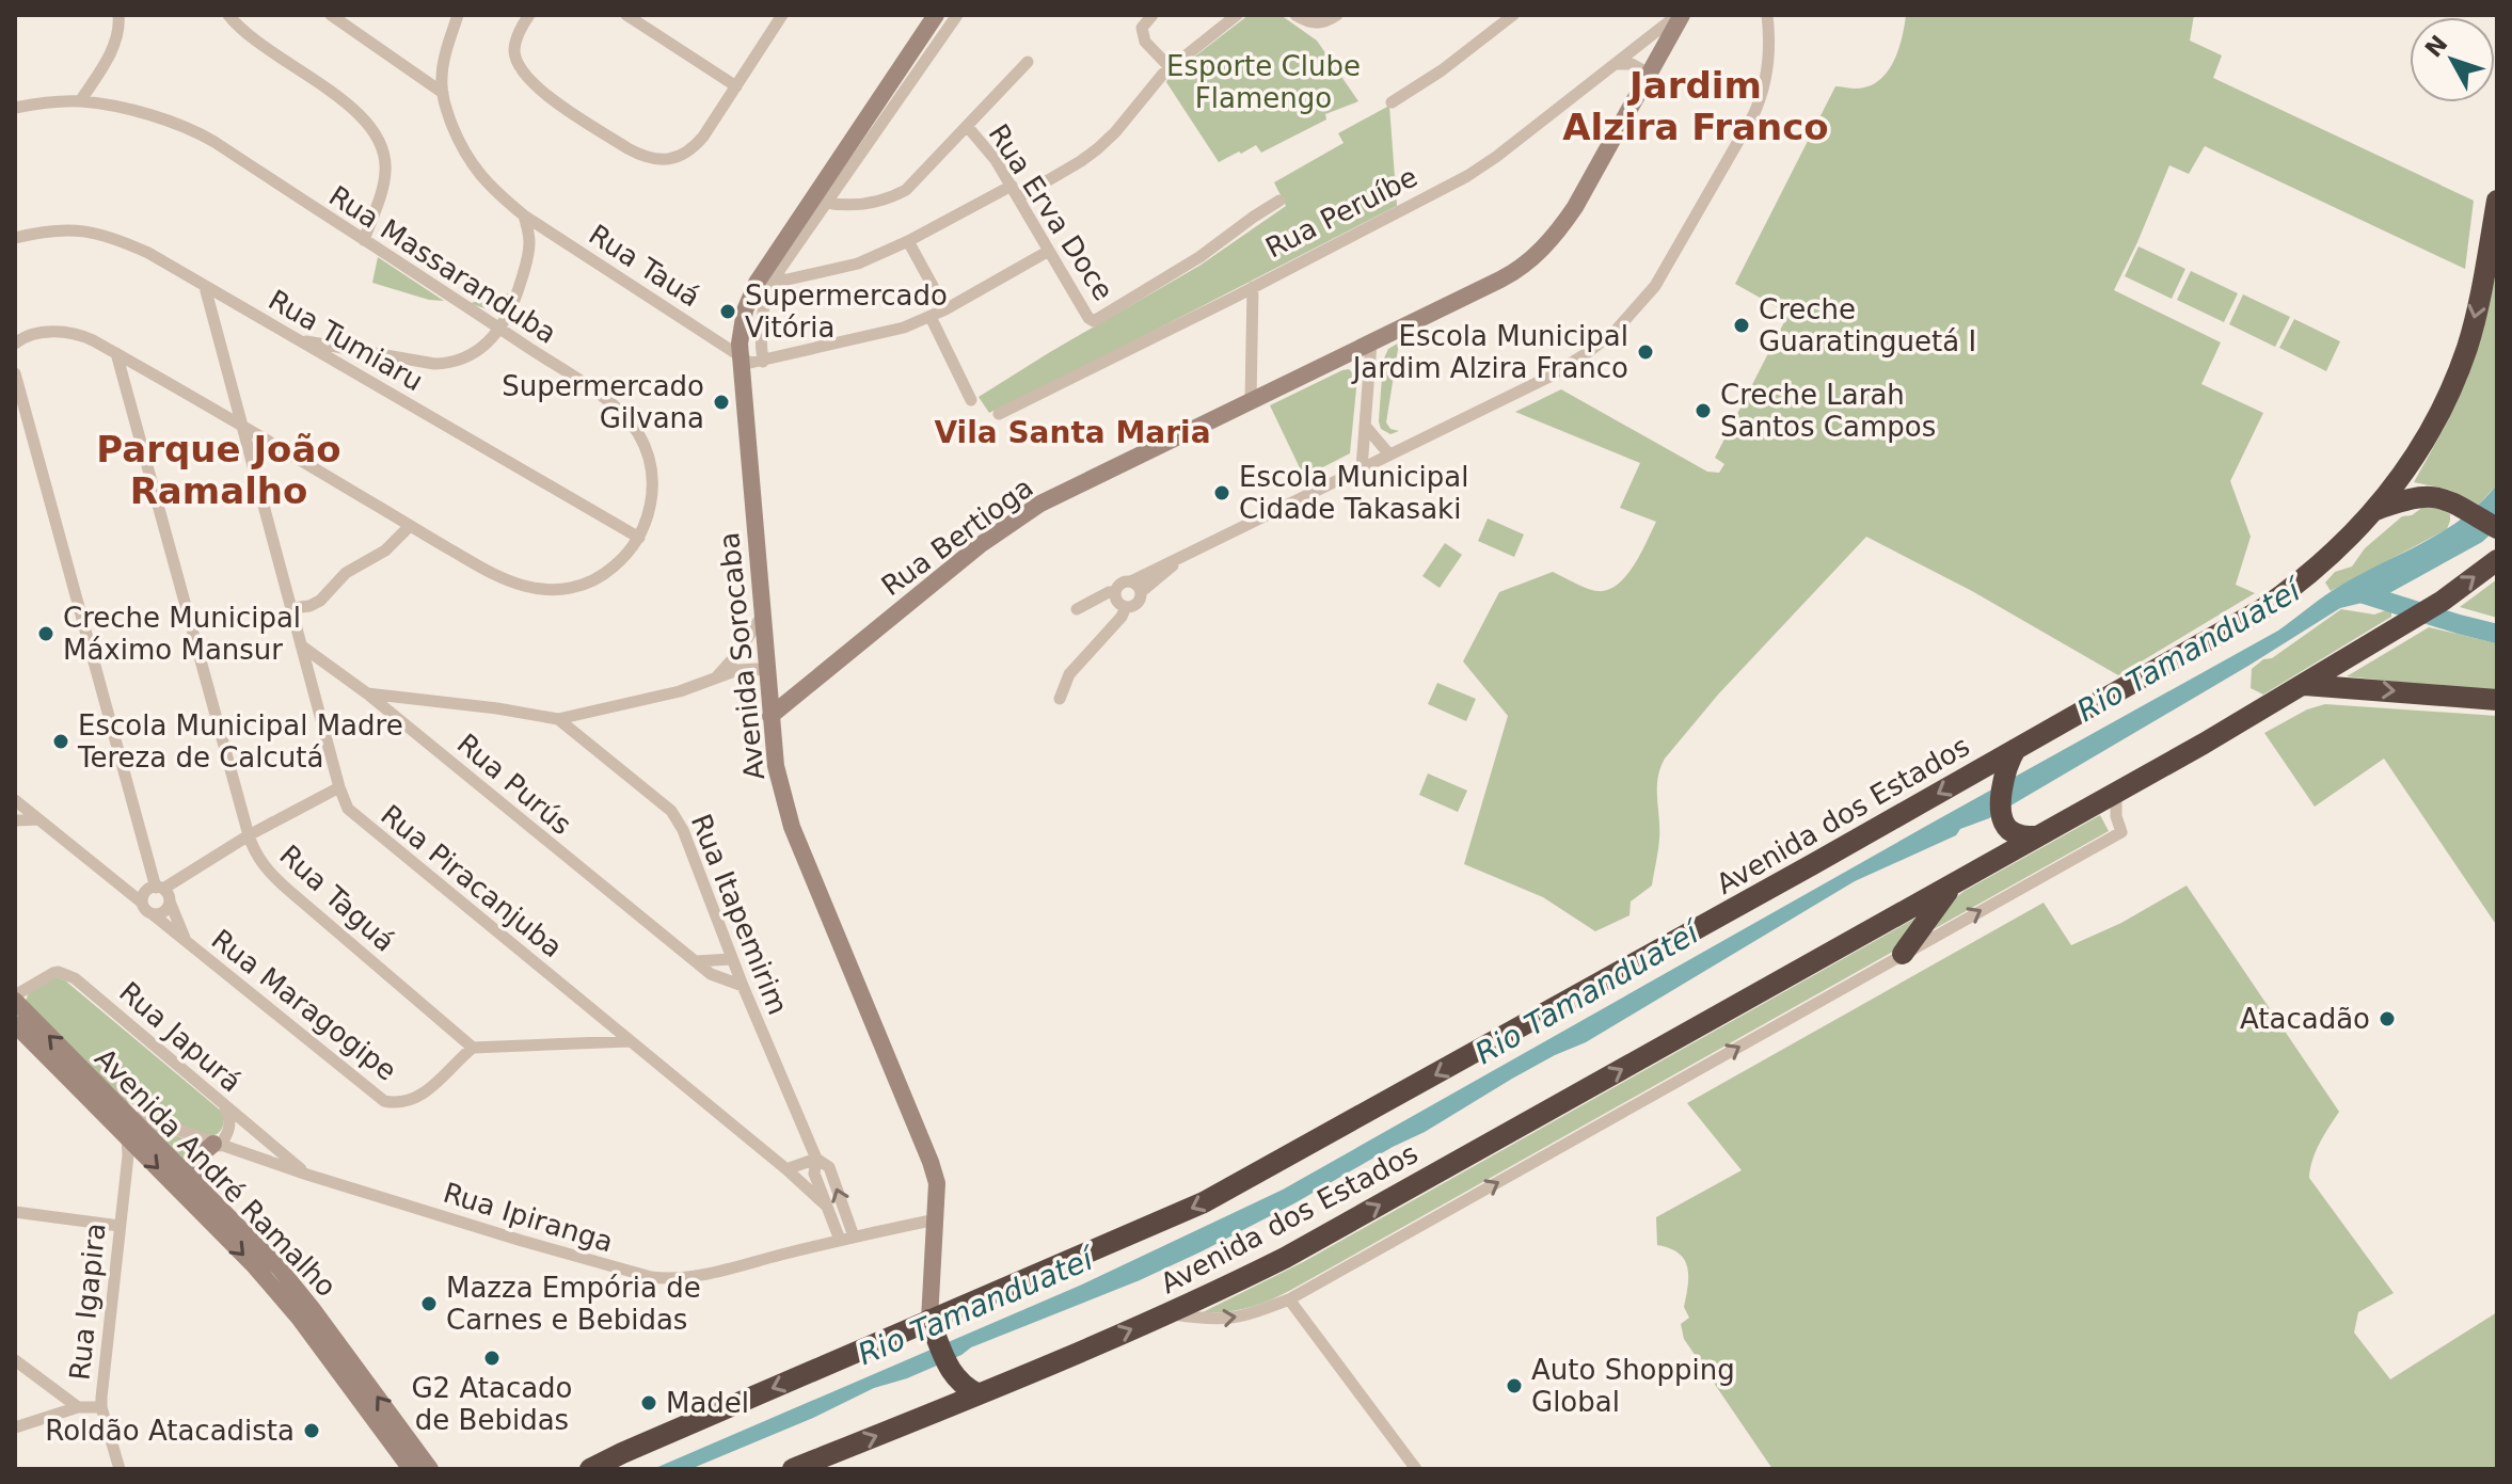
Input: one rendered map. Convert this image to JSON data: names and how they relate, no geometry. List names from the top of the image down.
{
  "streets": {
    "highway": ["Avenida dos Estados"],
    "street": [
      "Rua Erva Doce",
      "Rua Peruíbe",
      "Rua Massaranduba",
      "Rua Tauá",
      "Rua Tumiaru",
      "Rua Bertioga",
      "Avenida Sorocaba",
      "Rua Purús",
      "Rua Piracanjuba",
      "Rua Taguá",
      "Rua Itapemirim",
      "Rua Maragogipe",
      "Rua Japurá",
      "Avenida André Ramalho",
      "Rua Ipiranga",
      "Rua Igapira"
    ]
  },
  "crossings": [
    ["Rua Peruíbe", "Rua Bertioga"],
    ["Rua Massaranduba", "Rua Tumiaru"],
    ["Rua Massaranduba", "Rua Piracanjuba"],
    ["Rua Massaranduba", "Rua Taguá"],
    ["Rua Tauá", "Avenida Sorocaba"],
    ["Rua Tumiaru", "Rua Piracanjuba"],
    ["Rua Bertioga", "Avenida Sorocaba"],
    ["Avenida Sorocaba", "Avenida dos Estados"],
    ["Avenida Sorocaba", "Rua Ipiranga"],
    ["Rua Purús", "Rua Piracanjuba"],
    ["Rua Purús", "Rua Itapemirim"],
    ["Rua Piracanjuba", "Rua Itapemirim"],
    ["Rua Taguá", "Rua Maragogipe"],
    ["Rua Itapemirim", "Rua Ipiranga"],
    ["Rua Japurá", "Avenida André Ramalho"],
    ["Rua Japurá", "Rua Ipiranga"],
    ["Avenida André Ramalho", "Rua Ipiranga"],
    ["Avenida André Ramalho", "Rua Igapira"]
  ],
  "districts": ["Jardim Alzira Franco", "Vila Santa Maria", "Parque João Ramalho"],
  "water": ["Rio Tamanduateí"],
  "parks": ["Esporte Clube Flamengo"],
  "places": [
    "Supermercado Vitória",
    "Creche Guaratinguetá I",
    "Escola Municipal Jardim Alzira Franco",
    "Supermercado Gilvana",
    "Creche Larah Santos Campos",
    "Escola Municipal Cidade Takasaki",
    "Creche Municipal Máximo Mansur",
    "Escola Municipal Madre Tereza de Calcutá",
    "Atacadão",
    "Mazza Empória de Carnes e Bebidas",
    "G2 Atacado de Bebidas",
    "Auto Shopping Global",
    "Madel",
    "Roldão Atacadista"
  ],
  "north": "top left"
}
